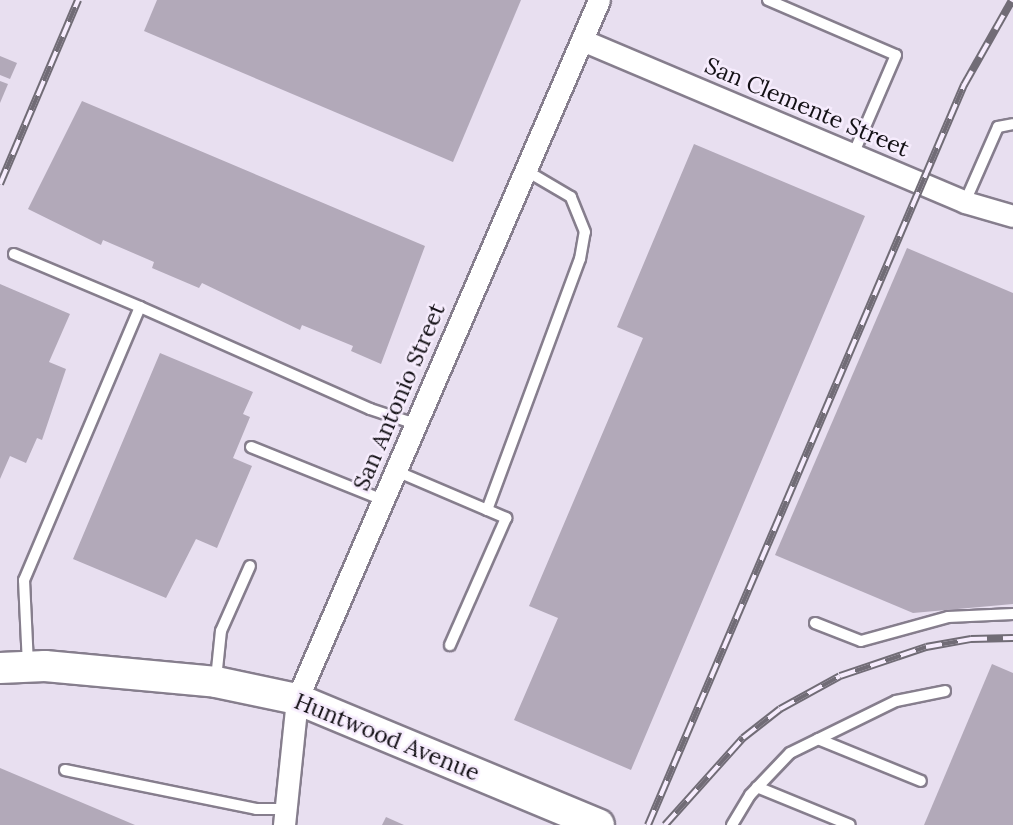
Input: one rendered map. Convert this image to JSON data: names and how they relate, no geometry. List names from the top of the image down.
{
  "streets": {
    "street": ["San Clemente Street", "San Antonio Street", "Huntwood Avenue"]
  },
  "crossings": [
    ["San Clemente Street", "San Antonio Street"],
    ["San Antonio Street", "Huntwood Avenue"]
  ]
}
